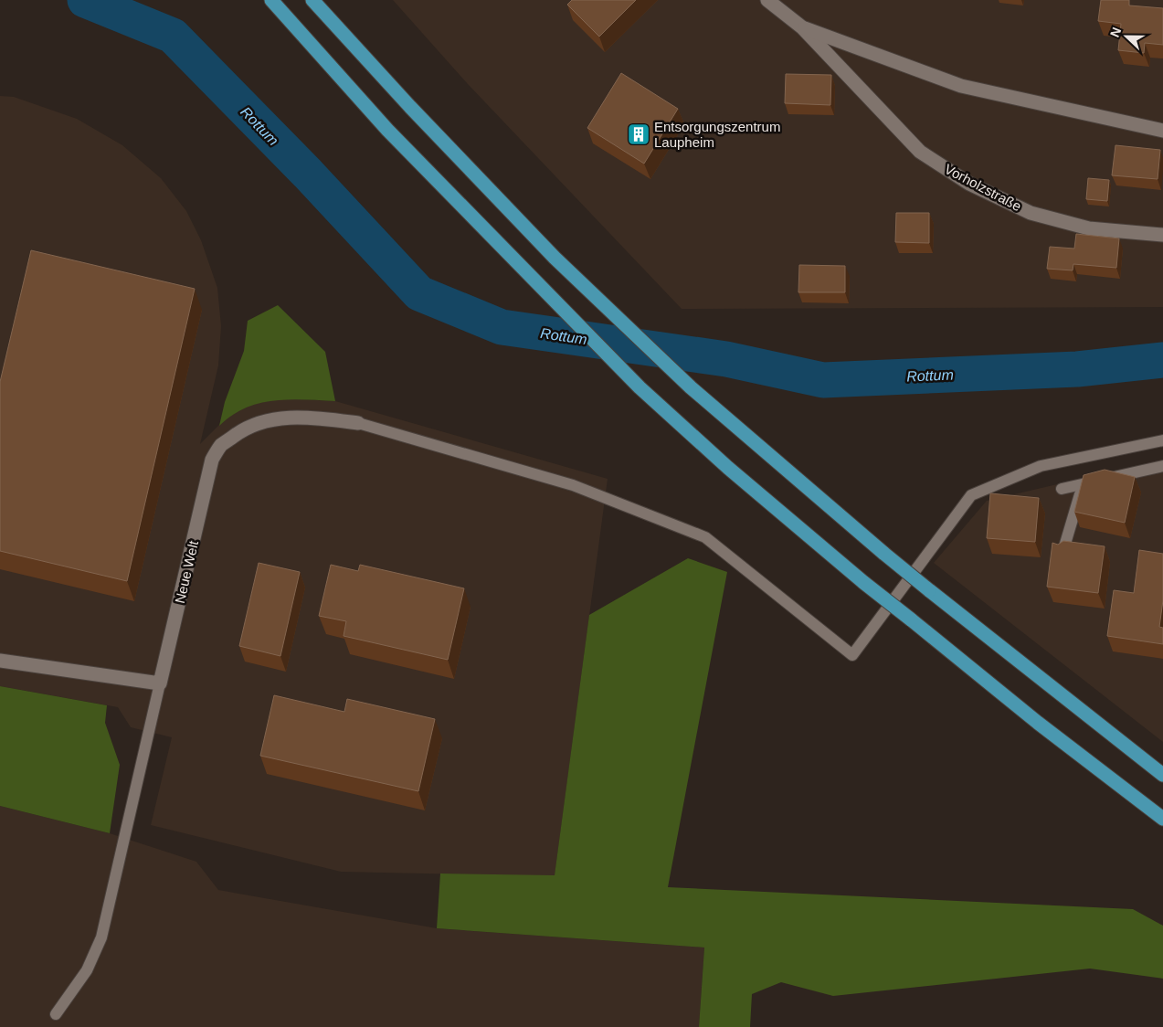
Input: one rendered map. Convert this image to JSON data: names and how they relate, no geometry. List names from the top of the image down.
{
  "streets": {
    "street": ["Vorholzstraße", "Neue Welt"]
  },
  "water": ["Rottum"],
  "places": {
    "building": ["Entsorgungszentrum Laupheim"]
  },
  "north": "left"
}
